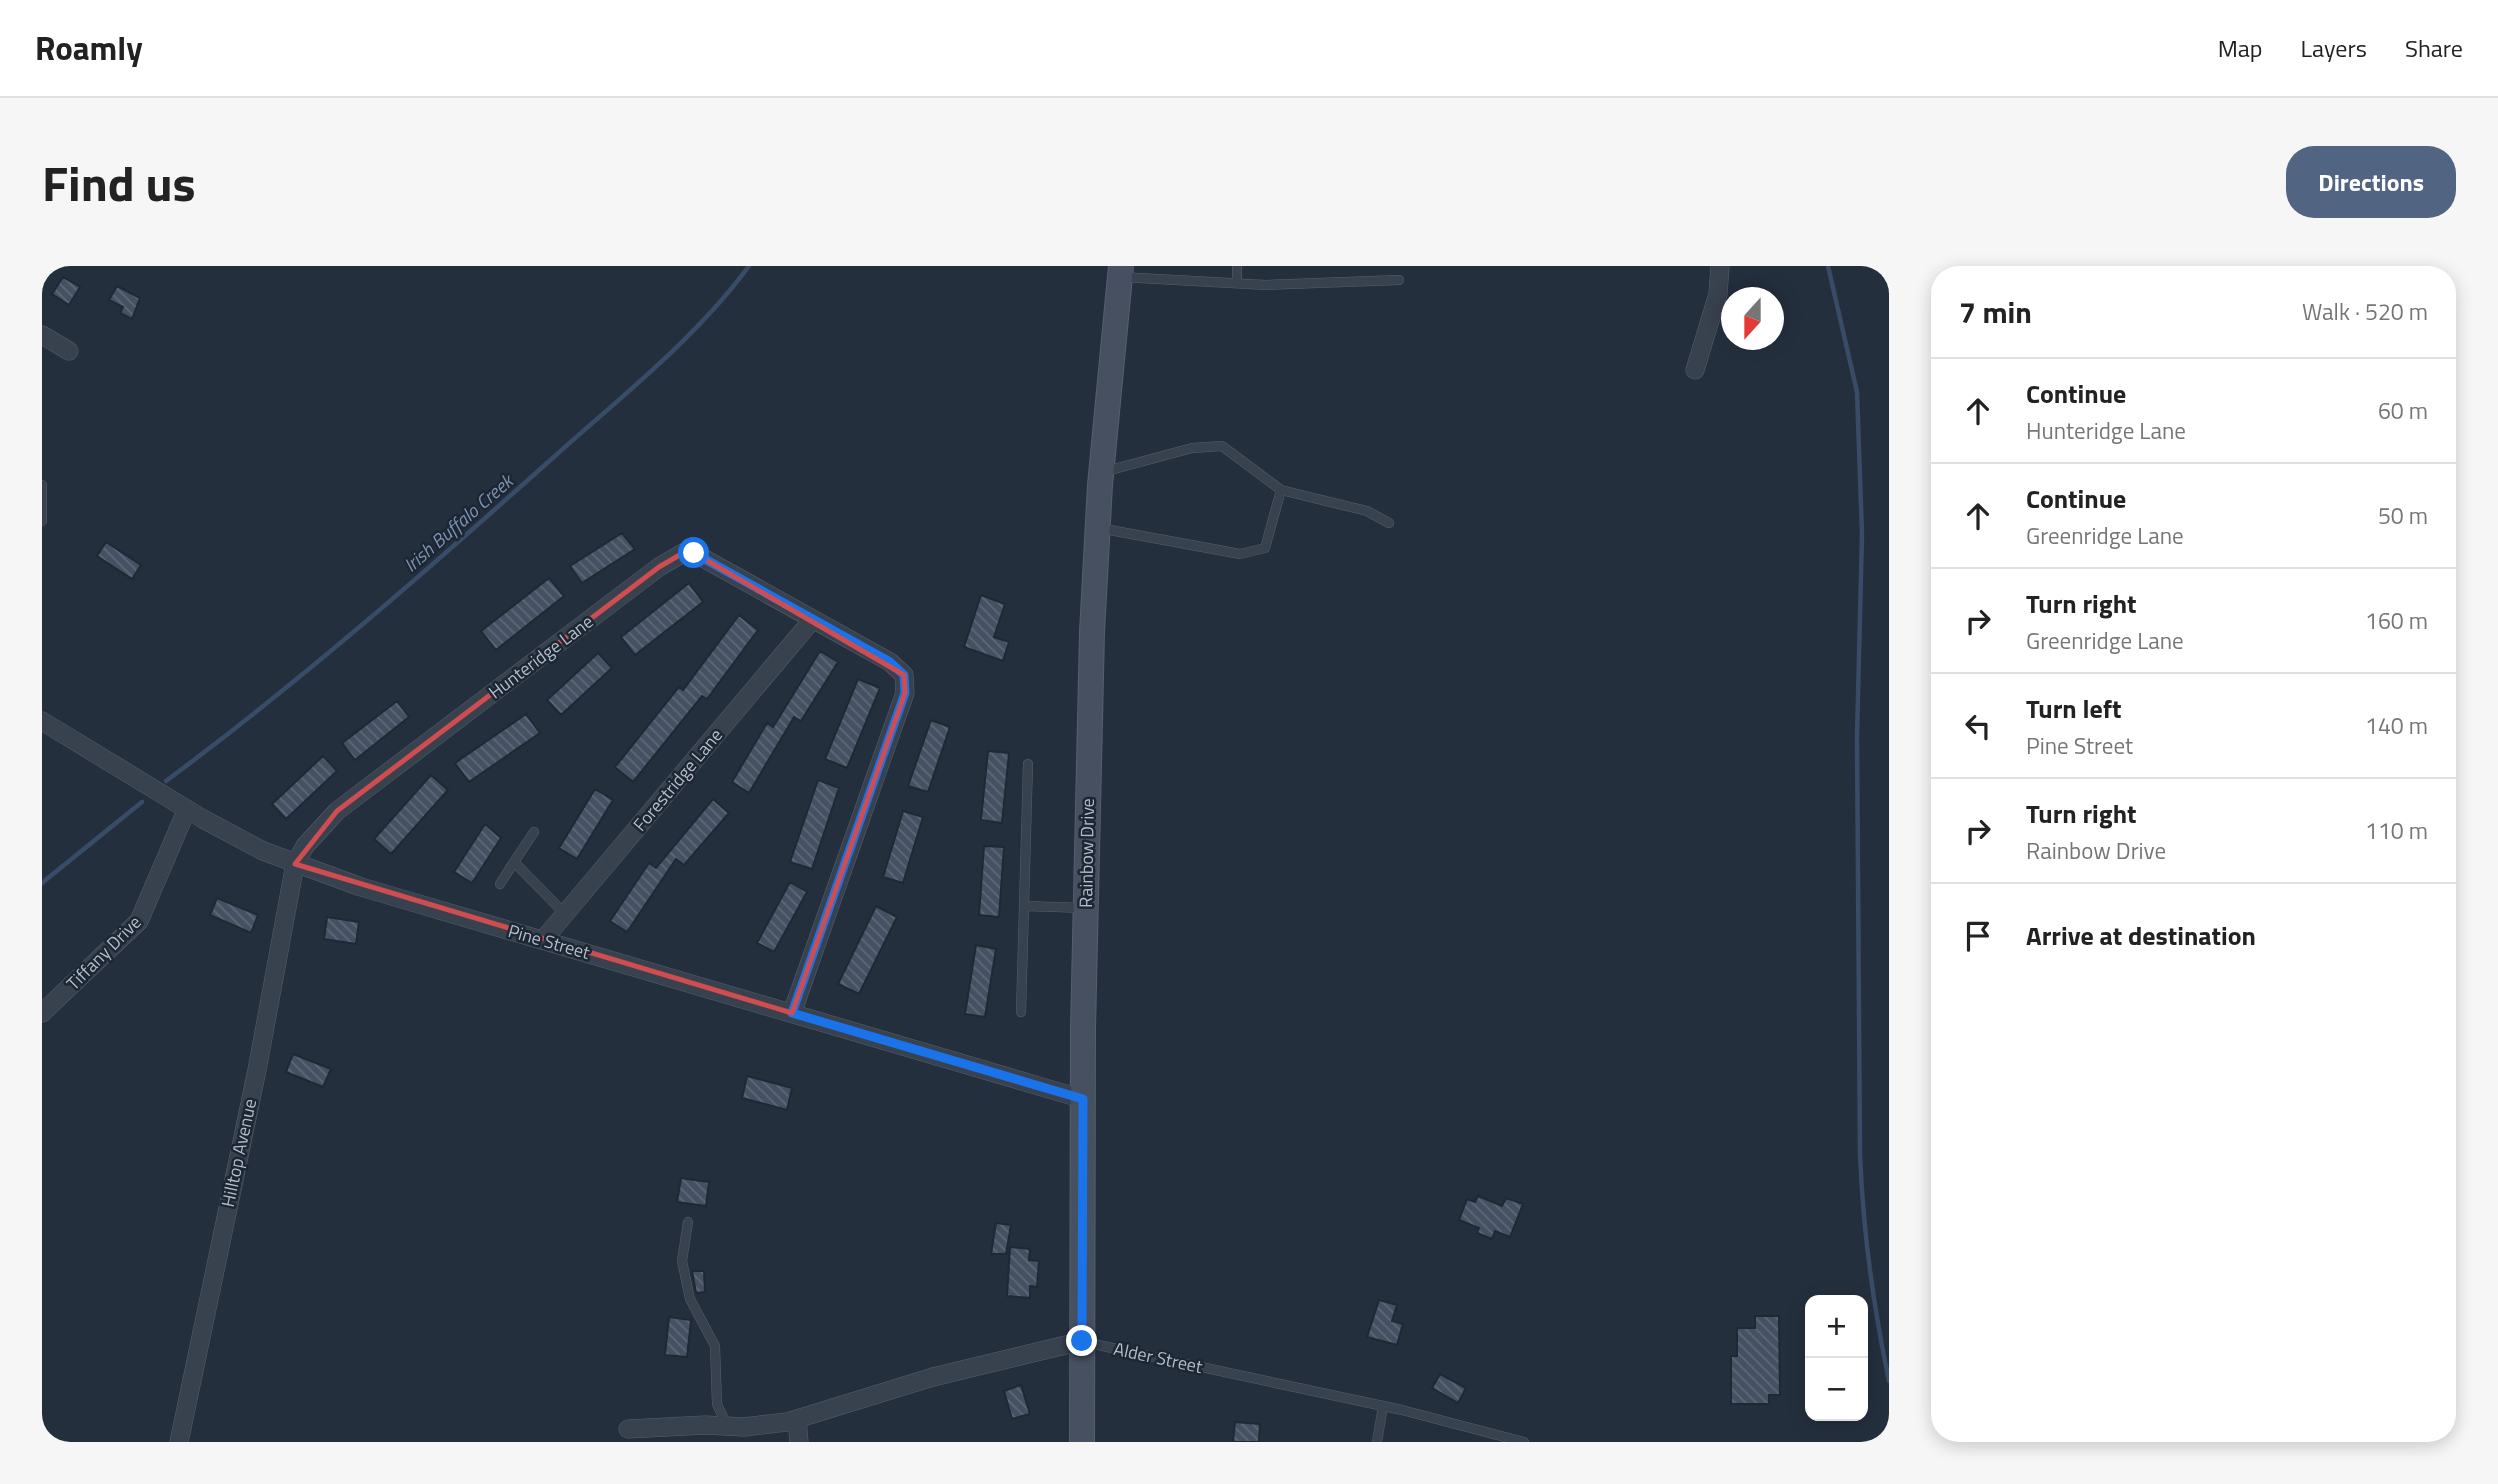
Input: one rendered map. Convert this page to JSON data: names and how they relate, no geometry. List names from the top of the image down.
{
  "streets": {
    "street": [
      "Hunteridge Lane",
      "Forestridge Lane",
      "Rainbow Drive",
      "Pine Street",
      "Tiffany Drive",
      "Hilltop Avenue",
      "Alder Street"
    ]
  },
  "crossings": [
    ["Hunteridge Lane", "Forestridge Lane"],
    ["Hunteridge Lane", "Pine Street"],
    ["Hunteridge Lane", "Hilltop Avenue"],
    ["Forestridge Lane", "Pine Street"],
    ["Rainbow Drive", "Pine Street"],
    ["Rainbow Drive", "Alder Street"],
    ["Pine Street", "Tiffany Drive"],
    ["Pine Street", "Hilltop Avenue"]
  ],
  "water": ["Irish Buffalo Creek"],
  "north": "bottom",
  "page": {
    "header": "Roamly",
    "nav": ["Map", "Layers", "Share"],
    "title": "Find us",
    "buttons": "Directions",
    "heading": ["7 min", "Walk · 520 m"],
    "list": [
      ["Continue", "Hunteridge Lane", "60 m"],
      ["Continue", "Greenridge Lane", "50 m"],
      ["Turn right", "Greenridge Lane", "160 m"],
      ["Turn left", "Pine Street", "140 m"],
      ["Turn right", "Rainbow Drive", "110 m"],
      "Arrive at destination"
    ],
    "map_buttons": ["+", "−"]
  }
}
